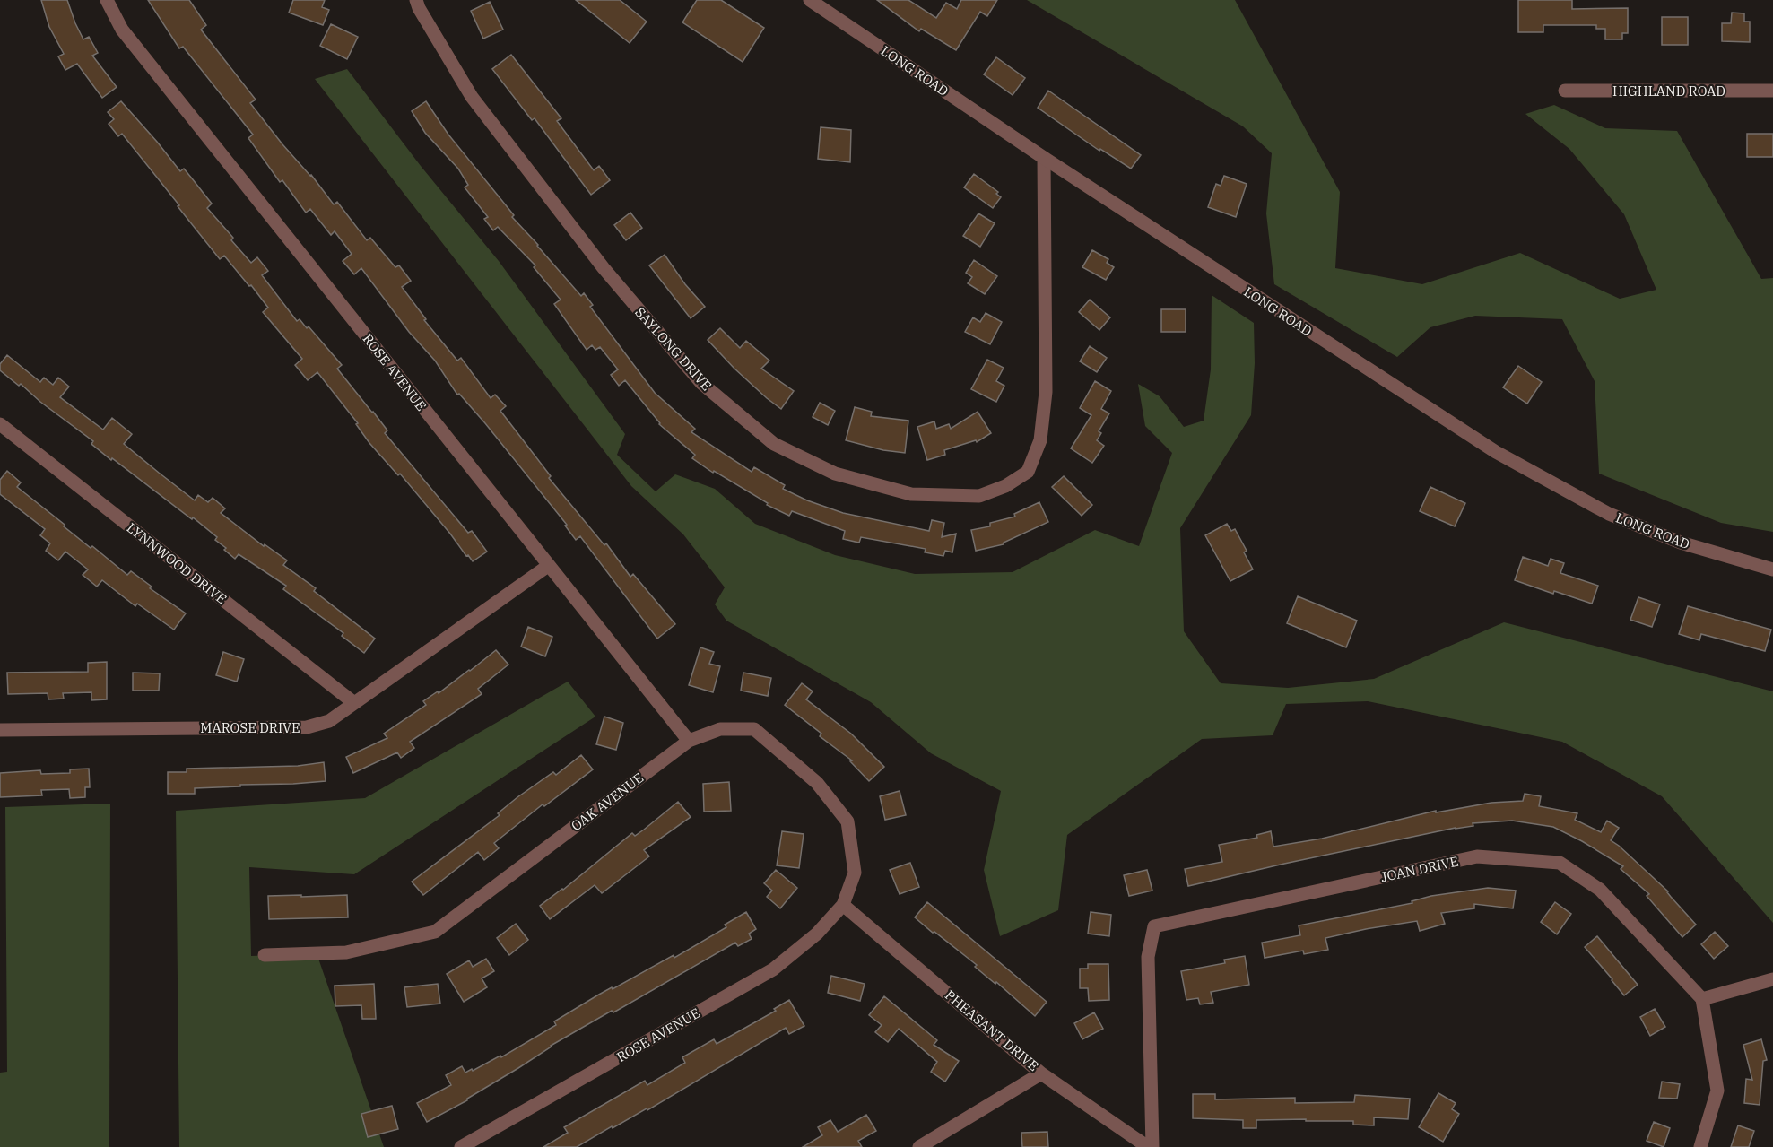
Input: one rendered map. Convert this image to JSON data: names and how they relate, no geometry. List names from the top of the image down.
{
  "streets": {
    "street": [
      "LONG ROAD",
      "HIGHLAND ROAD",
      "SAYLONG DRIVE",
      "ROSE AVENUE",
      "LYNNWOOD DRIVE",
      "MAROSE DRIVE",
      "OAK AVENUE",
      "JOAN DRIVE",
      "PHEASANT DRIVE"
    ]
  },
  "crossings": [
    ["LONG ROAD", "SAYLONG DRIVE"],
    ["ROSE AVENUE", "MAROSE DRIVE"],
    ["ROSE AVENUE", "OAK AVENUE"],
    ["ROSE AVENUE", "PHEASANT DRIVE"],
    ["LYNNWOOD DRIVE", "MAROSE DRIVE"],
    ["OAK AVENUE", "PHEASANT DRIVE"]
  ]
}
